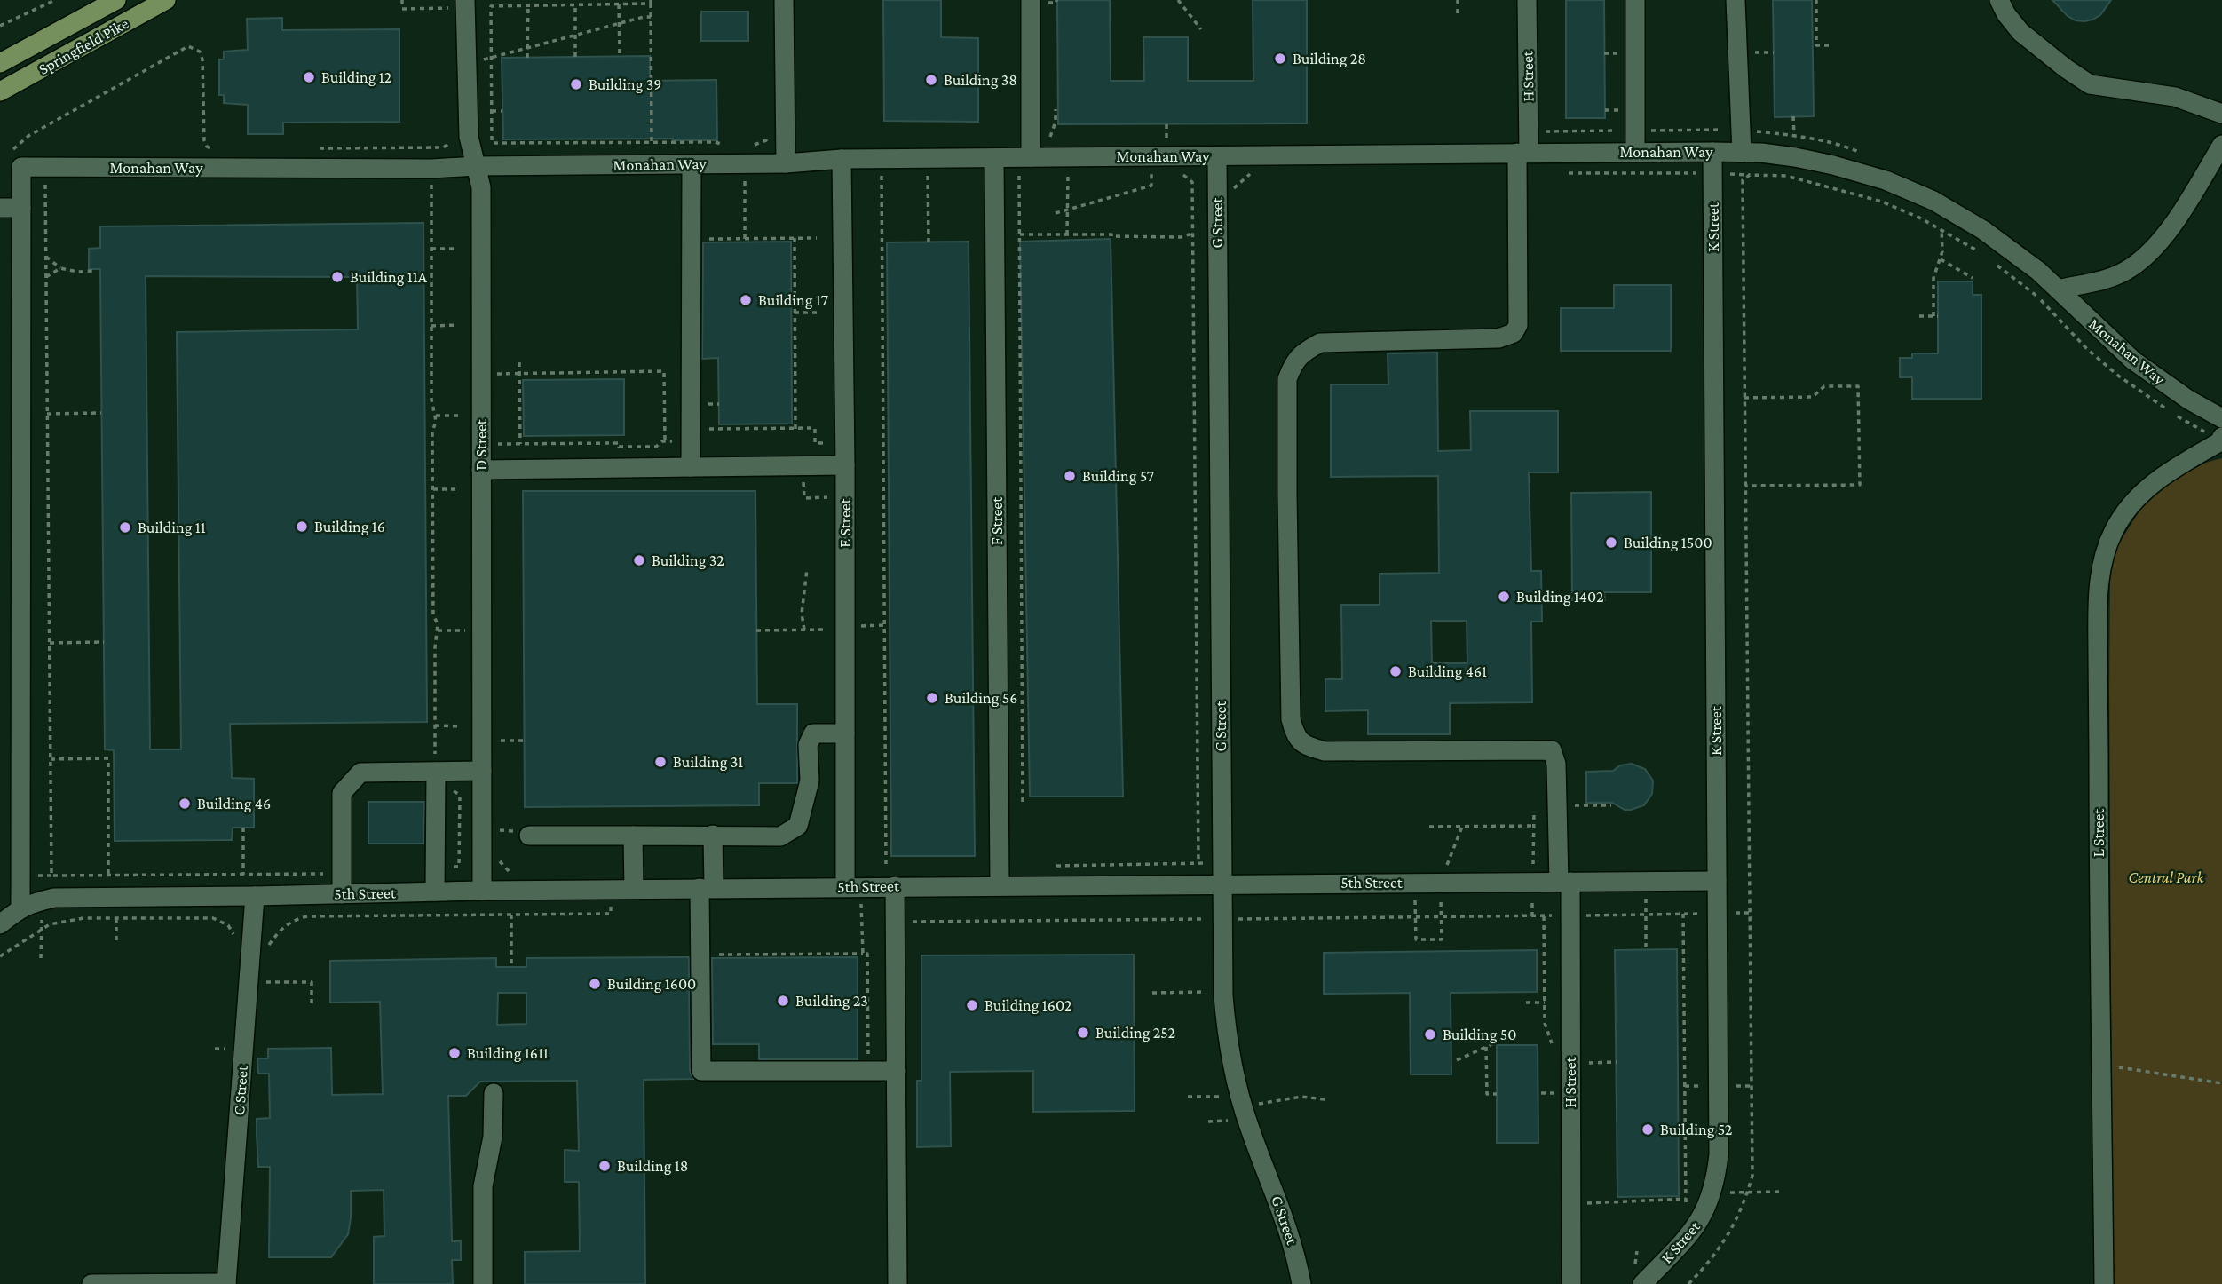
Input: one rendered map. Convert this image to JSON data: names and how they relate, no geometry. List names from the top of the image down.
{
  "streets": {
    "main road": ["Springfield Pike"],
    "street": [
      "H Street",
      "Monahan Way",
      "G Street",
      "K Street",
      "D Street",
      "F Street",
      "E Street",
      "L Street",
      "5th Street",
      "C Street"
    ]
  },
  "crossings": [
    ["H Street", "Monahan Way"],
    ["H Street", "5th Street"],
    ["Monahan Way", "G Street"],
    ["Monahan Way", "K Street"],
    ["Monahan Way", "D Street"],
    ["Monahan Way", "F Street"],
    ["Monahan Way", "E Street"],
    ["G Street", "5th Street"],
    ["K Street", "5th Street"],
    ["D Street", "5th Street"],
    ["F Street", "5th Street"],
    ["E Street", "5th Street"],
    ["5th Street", "C Street"]
  ],
  "parks": ["Central Park"],
  "places": [
    "Building 28",
    "Building 12",
    "Building 38",
    "Building 39",
    "Building 11A",
    "Building 17",
    "Building 57",
    "Building 16",
    "Building 11",
    "Building 1500",
    "Building 32",
    "Building 1402",
    "Building 461",
    "Building 56",
    "Building 31",
    "Building 46",
    "Building 1600",
    "Building 23",
    "Building 1602",
    "Building 252",
    "Building 50",
    "Building 1611",
    "Building 52",
    "Building 18"
  ]
}
